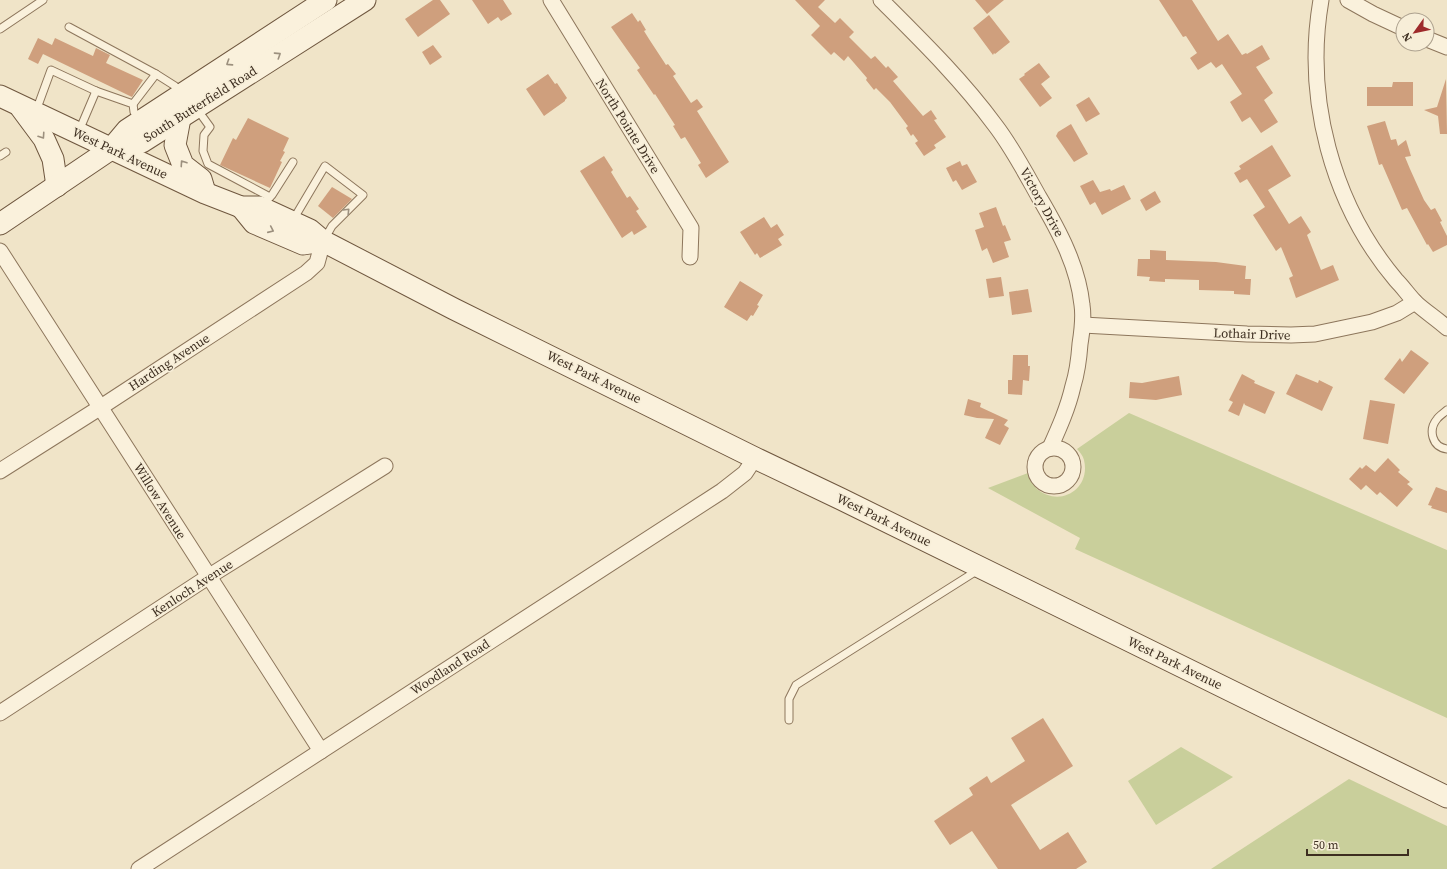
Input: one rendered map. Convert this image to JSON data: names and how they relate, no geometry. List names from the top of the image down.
{
  "streets": {
    "main road": ["South Butterfield Road", "West Park Avenue"],
    "street": [
      "North Pointe Drive",
      "Victory Drive",
      "Lothair Drive",
      "Harding Avenue",
      "Willow Avenue",
      "Kenloch Avenue",
      "Woodland Road"
    ]
  },
  "crossings": [
    ["South Butterfield Road", "West Park Avenue"],
    ["West Park Avenue", "Harding Avenue"],
    ["West Park Avenue", "Woodland Road"],
    ["Victory Drive", "Lothair Drive"],
    ["Harding Avenue", "Willow Avenue"],
    ["Willow Avenue", "Kenloch Avenue"],
    ["Willow Avenue", "Woodland Road"]
  ],
  "scale_bar": "50 m",
  "north": "bottom left"
}
